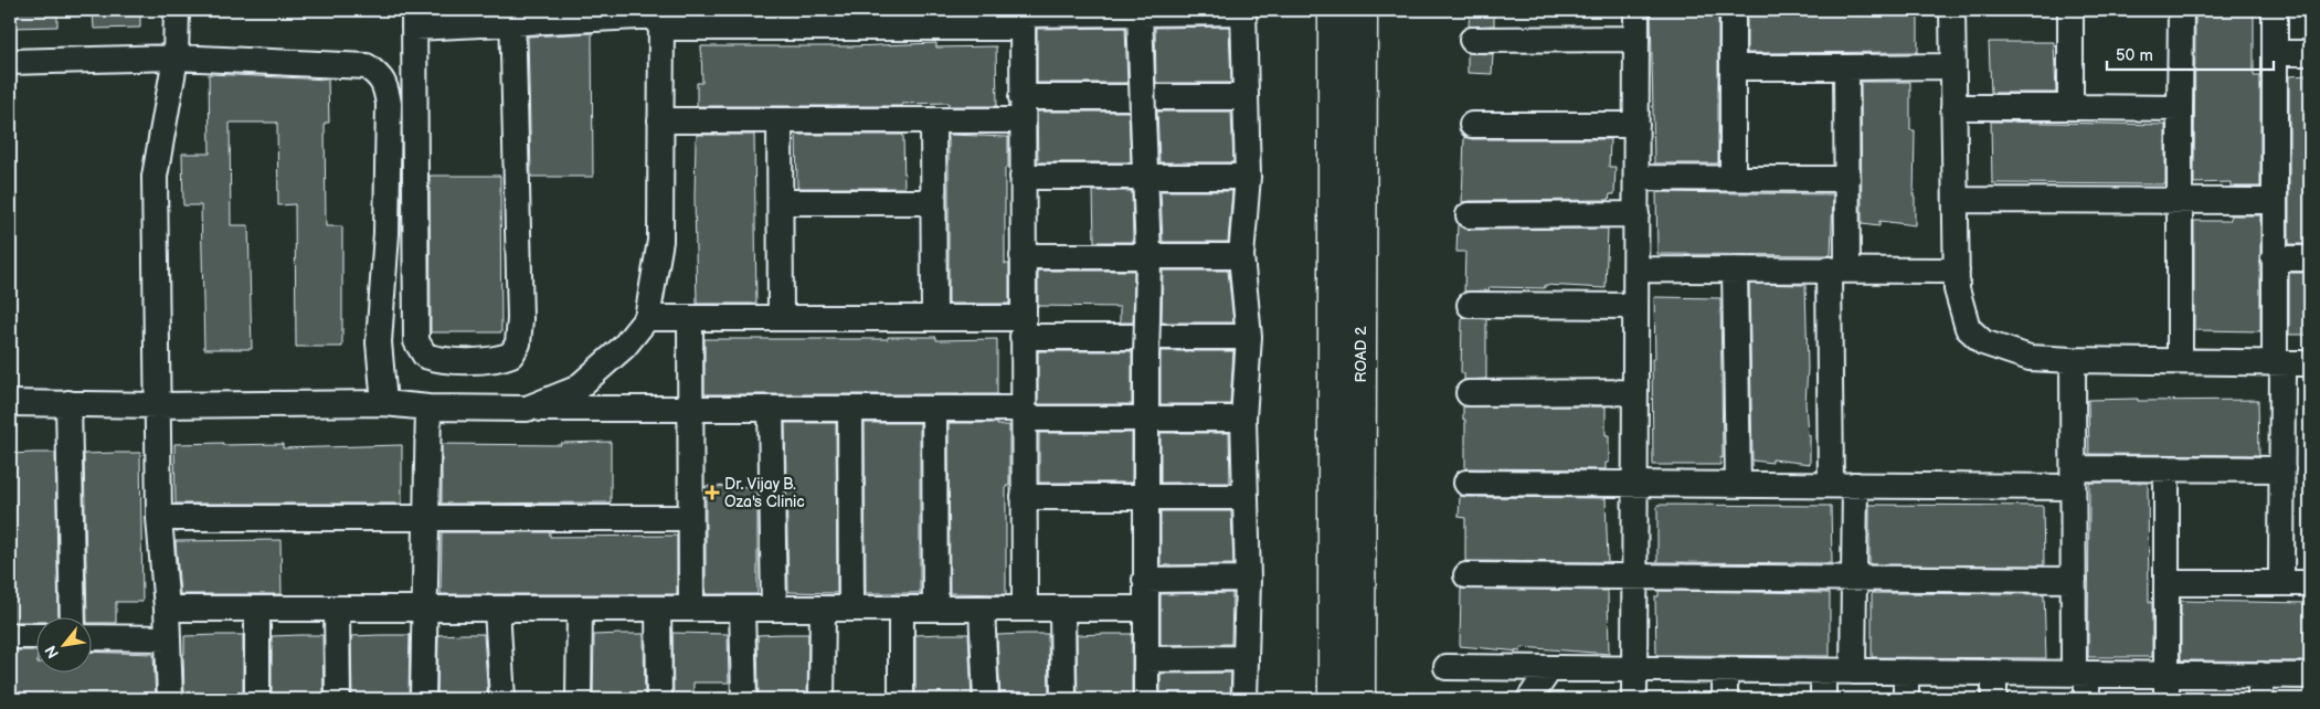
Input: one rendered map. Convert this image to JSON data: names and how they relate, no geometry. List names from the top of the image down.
{
  "streets": {
    "street": ["ROAD 2"]
  },
  "places": {
    "health": ["Dr. Vijay B. Oza's Clinic"]
  },
  "scale_bar": "50 m",
  "north": "bottom left"
}
